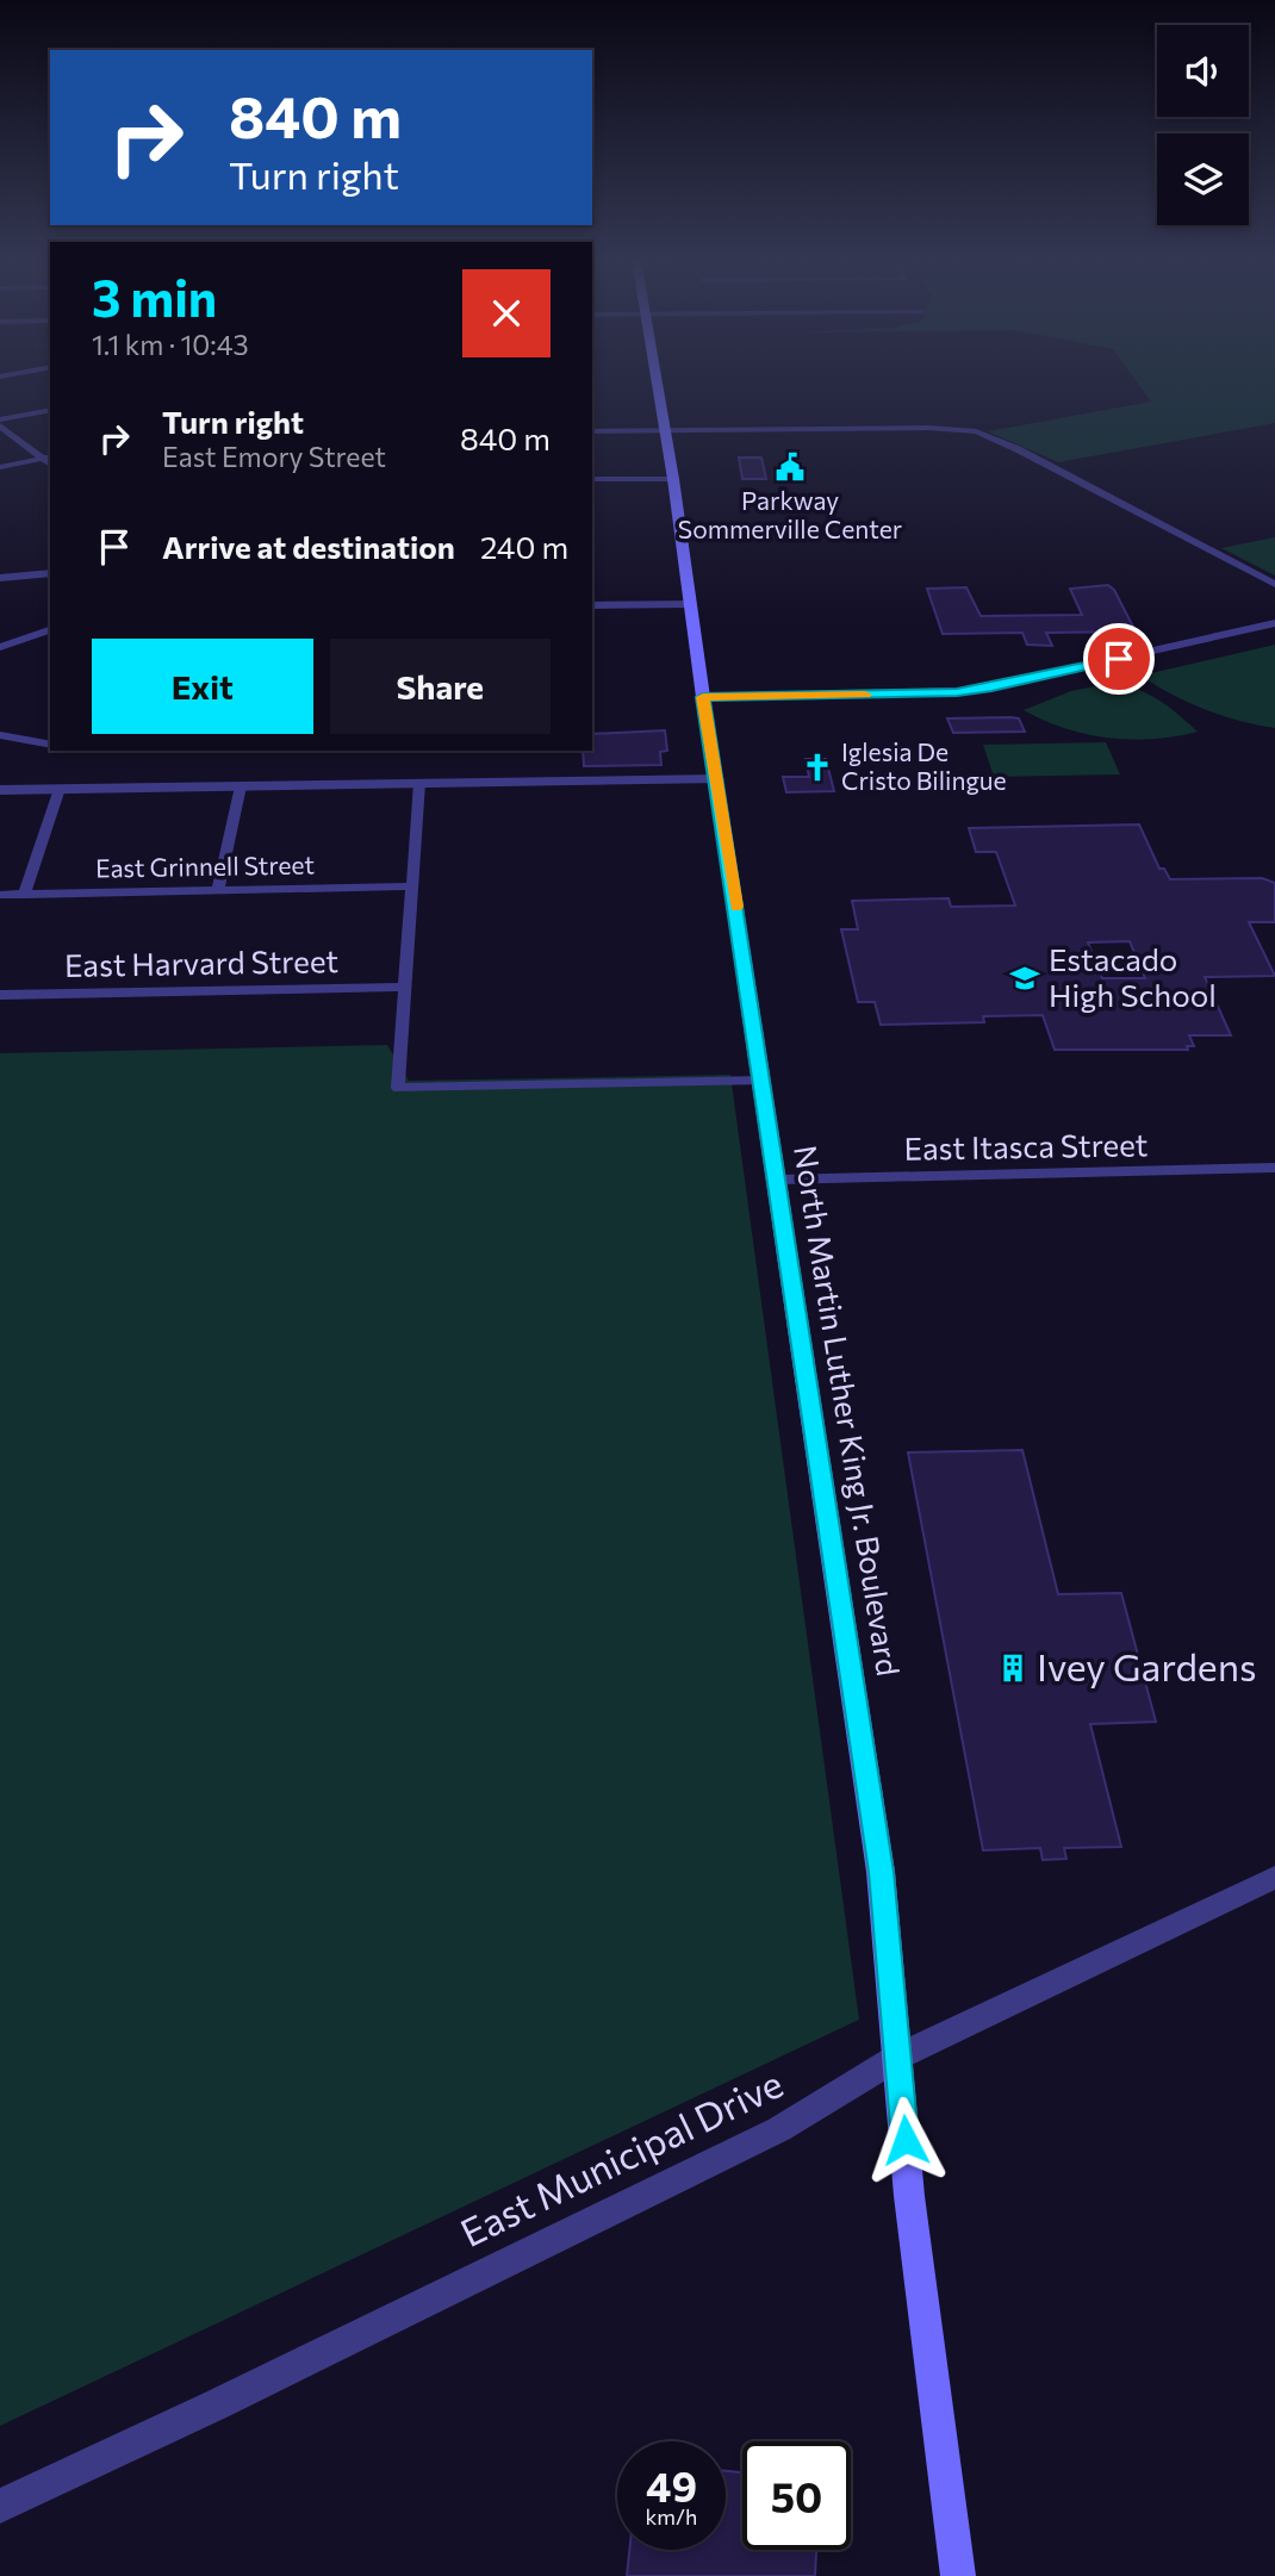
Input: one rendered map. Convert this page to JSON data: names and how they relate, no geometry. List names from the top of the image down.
{
  "streets": {
    "main road": ["North Martin Luther King Jr. Boulevard"],
    "street": [
      "East Grinnell Street",
      "East Harvard Street",
      "East Itasca Street",
      "East Municipal Drive"
    ]
  },
  "crossings": [
    ["East Itasca Street", "North Martin Luther King Jr. Boulevard"],
    ["North Martin Luther King Jr. Boulevard", "East Municipal Drive"]
  ],
  "places": {
    "public building": ["Parkway Sommerville Center"],
    "church": ["Iglesia De Cristo Bilingue"],
    "school or university": ["Estacado High School"],
    "building": ["Ivey Gardens"]
  },
  "page": {
    "turn": ["840 m", "Turn right"],
    "heading": ["3 min", "1.1 km · 10:43"],
    "list": [
      {
        "name": "Turn right",
        "note": "East Emory Street",
        "value": "840 m"
      },
      {
        "name": "Arrive at destination",
        "value": "240 m"
      }
    ],
    "buttons": ["Exit", "Share"],
    "speed": "49 km/h",
    "limit": "50"
  }
}
